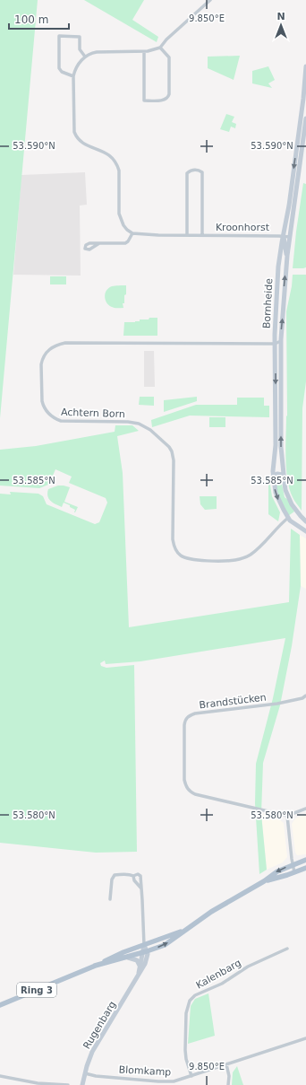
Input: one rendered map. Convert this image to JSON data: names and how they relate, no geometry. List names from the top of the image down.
{
  "streets": {
    "main road": ["Ring 3"],
    "street": [
      "Kroonhorst",
      "Bornheide",
      "Achtern Born",
      "Brandstücken",
      "Kalenbarg",
      "Rugenbarg",
      "Blomkamp"
    ]
  },
  "crossings": [
    ["Kroonhorst", "Bornheide"],
    ["Bornheide", "Achtern Born"],
    ["Kalenbarg", "Blomkamp"],
    ["Ring 3", "Rugenbarg"],
    ["Rugenbarg", "Blomkamp"]
  ],
  "scale_bar": "100 m",
  "north": "top",
  "coordinates": [
    "9.850°E",
    "53.590°N",
    "53.585°N",
    "53.580°N"
  ]
}
